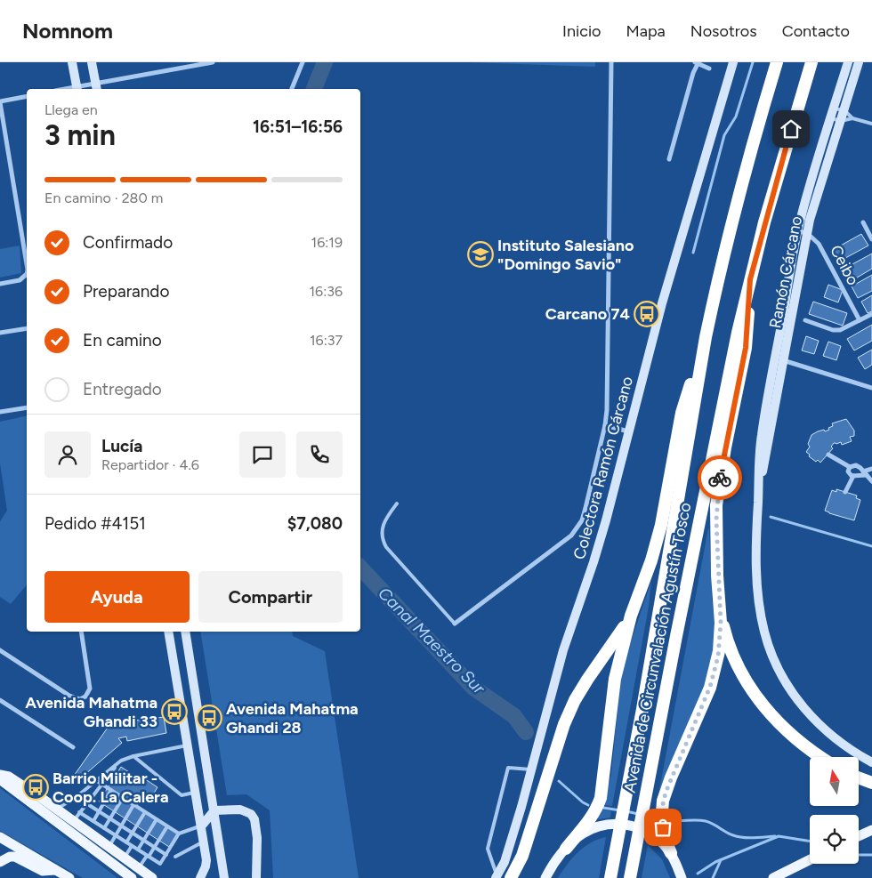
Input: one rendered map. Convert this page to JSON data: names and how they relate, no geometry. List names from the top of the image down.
{
  "streets": {
    "highway": ["Avenida de Circunvalación Agustín Tosco"],
    "main road": ["Ramón Cárcano", "Colectora Ramón Cárcano"],
    "street": ["Ceibo"]
  },
  "crossings": [
    ["Ceibo", "Ramón Cárcano"]
  ],
  "water": ["Canal Maestro Sur"],
  "places": {
    "school or university": ["Instituto Salesiano \"Domingo Savio\""],
    "bus stop": [
      "Carcano 74",
      "Avenida Mahatma Ghandi 33",
      "Avenida Mahatma Ghandi 28",
      "Barrio Militar - Coop. La Calera"
    ]
  },
  "north": "top",
  "page": {
    "header": "Nomnom",
    "nav": [
      "Inicio",
      "Mapa",
      "Nosotros",
      "Contacto"
    ],
    "heading": ["3 min", "Llega en", "16:51–16:56"],
    "panel": [
      "Lucía",
      "Repartidor · 4.6",
      "Pedido #4151",
      "$7,080"
    ],
    "bar": "En camino · 280 m",
    "list": [
      ["Confirmado", "16:19"],
      ["Preparando", "16:36"],
      ["En camino", "16:37"],
      "Entregado"
    ],
    "buttons": ["Ayuda", "Compartir"]
  }
}
